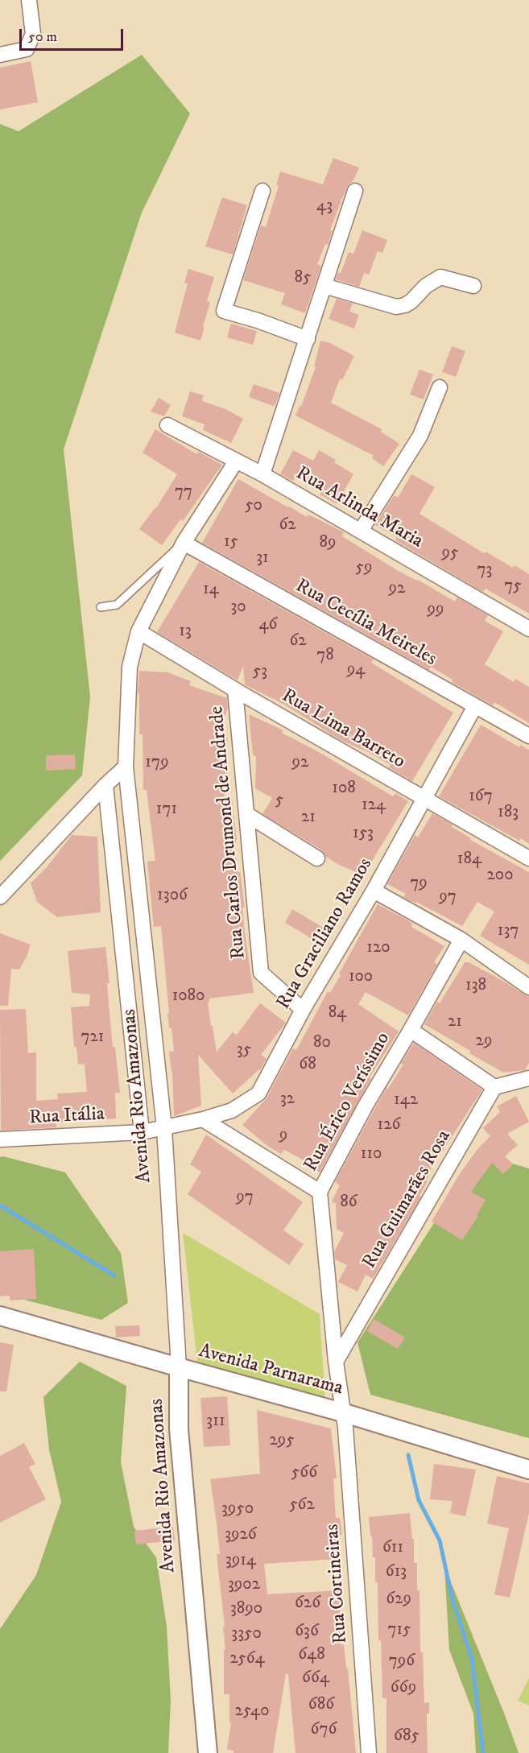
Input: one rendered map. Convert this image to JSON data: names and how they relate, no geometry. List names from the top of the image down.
{
  "streets": {
    "street": [
      "Rua Arlinda Maria",
      "Rua Cecília Meireles",
      "Rua Lima Barreto",
      "Rua Carlos Drumond de Andrade",
      "Rua Graciliano Ramos",
      "Avenida Rio Amazonas",
      "Rua Érico Veríssimo",
      "Rua Itália",
      "Rua Guimarães Rosa",
      "Avenida Parnarama",
      "Rua Cortineiras"
    ]
  },
  "crossings": [
    ["Rua Arlinda Maria", "Avenida Rio Amazonas"],
    ["Rua Cecília Meireles", "Rua Graciliano Ramos"],
    ["Rua Cecília Meireles", "Avenida Rio Amazonas"],
    ["Rua Lima Barreto", "Rua Carlos Drumond de Andrade"],
    ["Rua Lima Barreto", "Rua Graciliano Ramos"],
    ["Rua Lima Barreto", "Avenida Rio Amazonas"],
    ["Rua Carlos Drumond de Andrade", "Rua Graciliano Ramos"],
    ["Rua Graciliano Ramos", "Avenida Rio Amazonas"],
    ["Rua Graciliano Ramos", "Rua Itália"],
    ["Avenida Rio Amazonas", "Rua Itália"],
    ["Avenida Rio Amazonas", "Avenida Parnarama"],
    ["Rua Érico Veríssimo", "Rua Guimarães Rosa"],
    ["Rua Érico Veríssimo", "Avenida Parnarama"],
    ["Rua Érico Veríssimo", "Rua Cortineiras"],
    ["Avenida Parnarama", "Rua Cortineiras"]
  ],
  "house_numbers": [
    "43",
    "85",
    "77",
    "50",
    "62",
    "15",
    "89",
    "95",
    "31",
    "59",
    "73",
    "75",
    "92",
    "14",
    "30",
    "99",
    "46",
    "13",
    "62",
    "78",
    "94",
    "53",
    "179",
    "92",
    "108",
    "167",
    "5",
    "124",
    "171",
    "183",
    "21",
    "153",
    "184",
    "200",
    "79",
    "1306",
    "97",
    "137",
    "120",
    "100",
    "138",
    "1080",
    "84",
    "21",
    "721",
    "29",
    "80",
    "35",
    "68",
    "32",
    "142",
    "126",
    "9",
    "110",
    "97",
    "86",
    "311",
    "295",
    "566",
    "562",
    "3950",
    "3926",
    "611",
    "3914",
    "613",
    "3902",
    "629",
    "626",
    "3890",
    "715",
    "636",
    "3350",
    "648",
    "2564",
    "796",
    "664",
    "669",
    "686",
    "2540",
    "676",
    "685"
  ],
  "scale_bar": "50 m"
}
